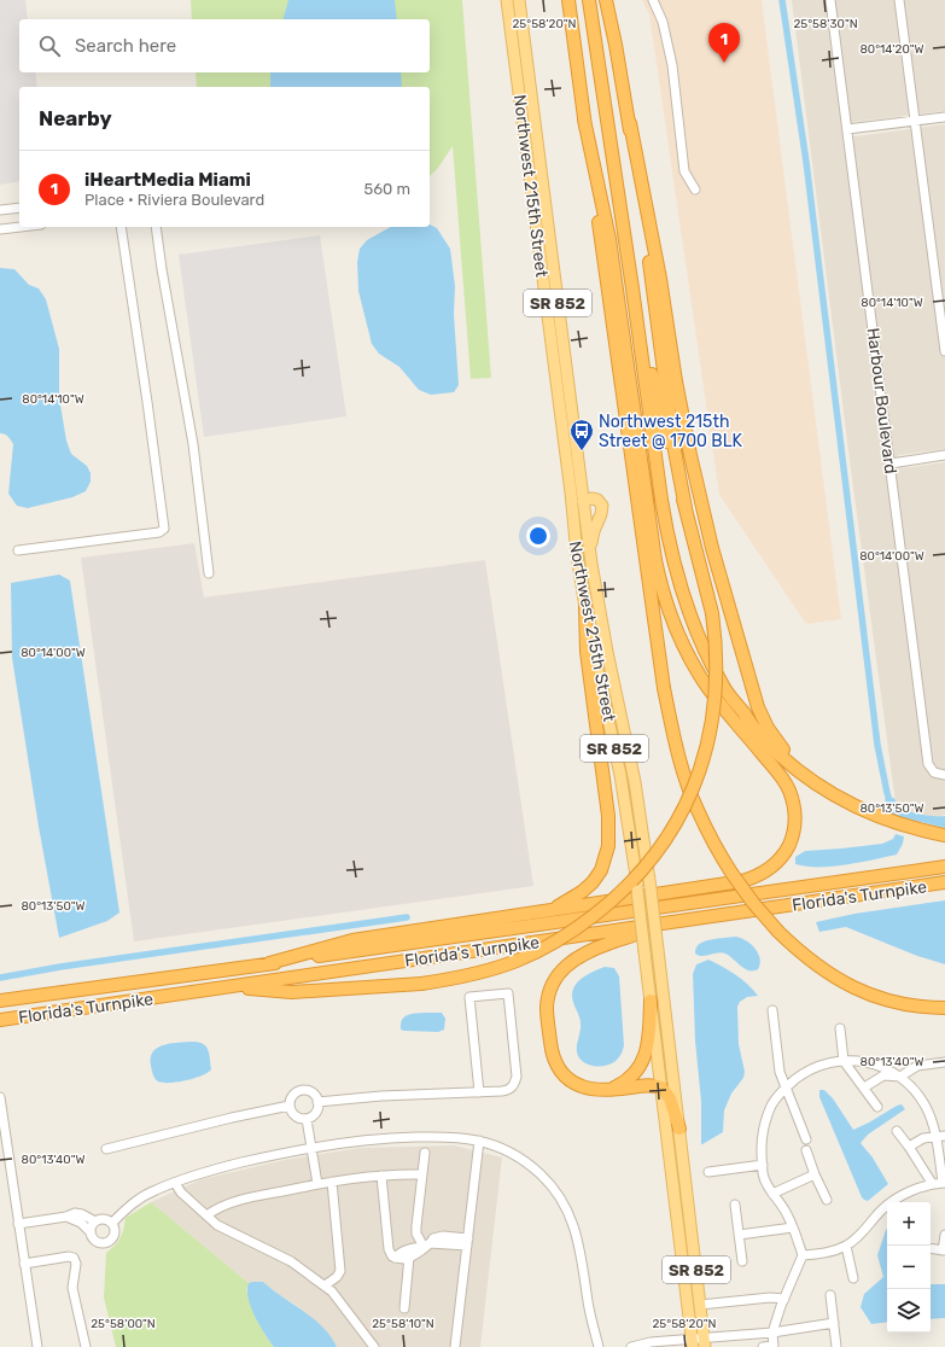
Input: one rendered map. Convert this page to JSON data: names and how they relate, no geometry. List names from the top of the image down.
{
  "streets": {
    "highway": ["Florida's Turnpike"],
    "main road": ["Northwest 215th Street", "SR 852"],
    "street": ["Harbour Boulevard"]
  },
  "places": {
    "bus stop": ["Northwest 215th Street @ 1700 BLK"]
  },
  "page": {
    "search": "Search here",
    "pins": "1",
    "heading": "Nearby",
    "list": [
      {
        "mark": "1",
        "name": "iHeartMedia Miami",
        "note": "Place · Riviera Boulevard",
        "value": "560 m"
      }
    ],
    "map_buttons": ["+", "−"]
  },
  "coordinates": [
    "25°58'20\"N",
    "25°58'30\"N",
    "80°14'20\"W",
    "80°14'10\"W",
    "80°14'00\"W",
    "80°13'50\"W",
    "80°13'40\"W",
    "25°58'00\"N",
    "25°58'10\"N"
  ]
}
